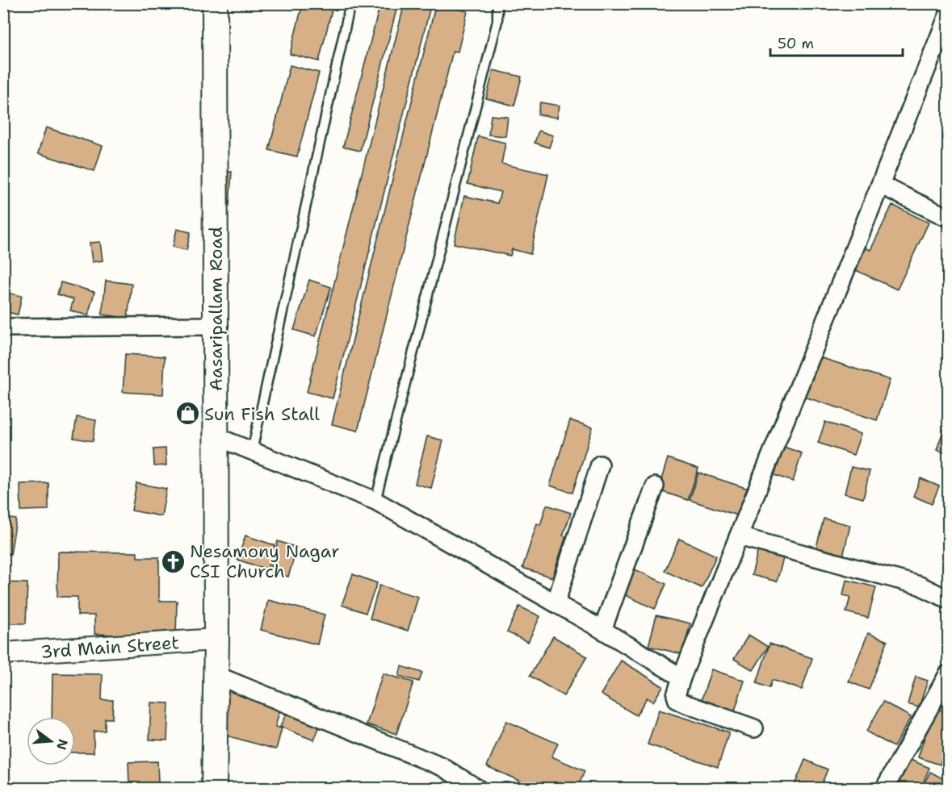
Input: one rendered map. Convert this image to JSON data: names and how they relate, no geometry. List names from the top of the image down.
{
  "streets": {
    "main road": ["Aasaripallam Road"],
    "street": ["3rd Main Street"]
  },
  "crossings": [
    ["Aasaripallam Road", "3rd Main Street"]
  ],
  "places": {
    "shop": ["Sun Fish Stall"],
    "church": ["Nesamony Nagar CSI Church"]
  },
  "scale_bar": "50 m",
  "north": "right"
}
